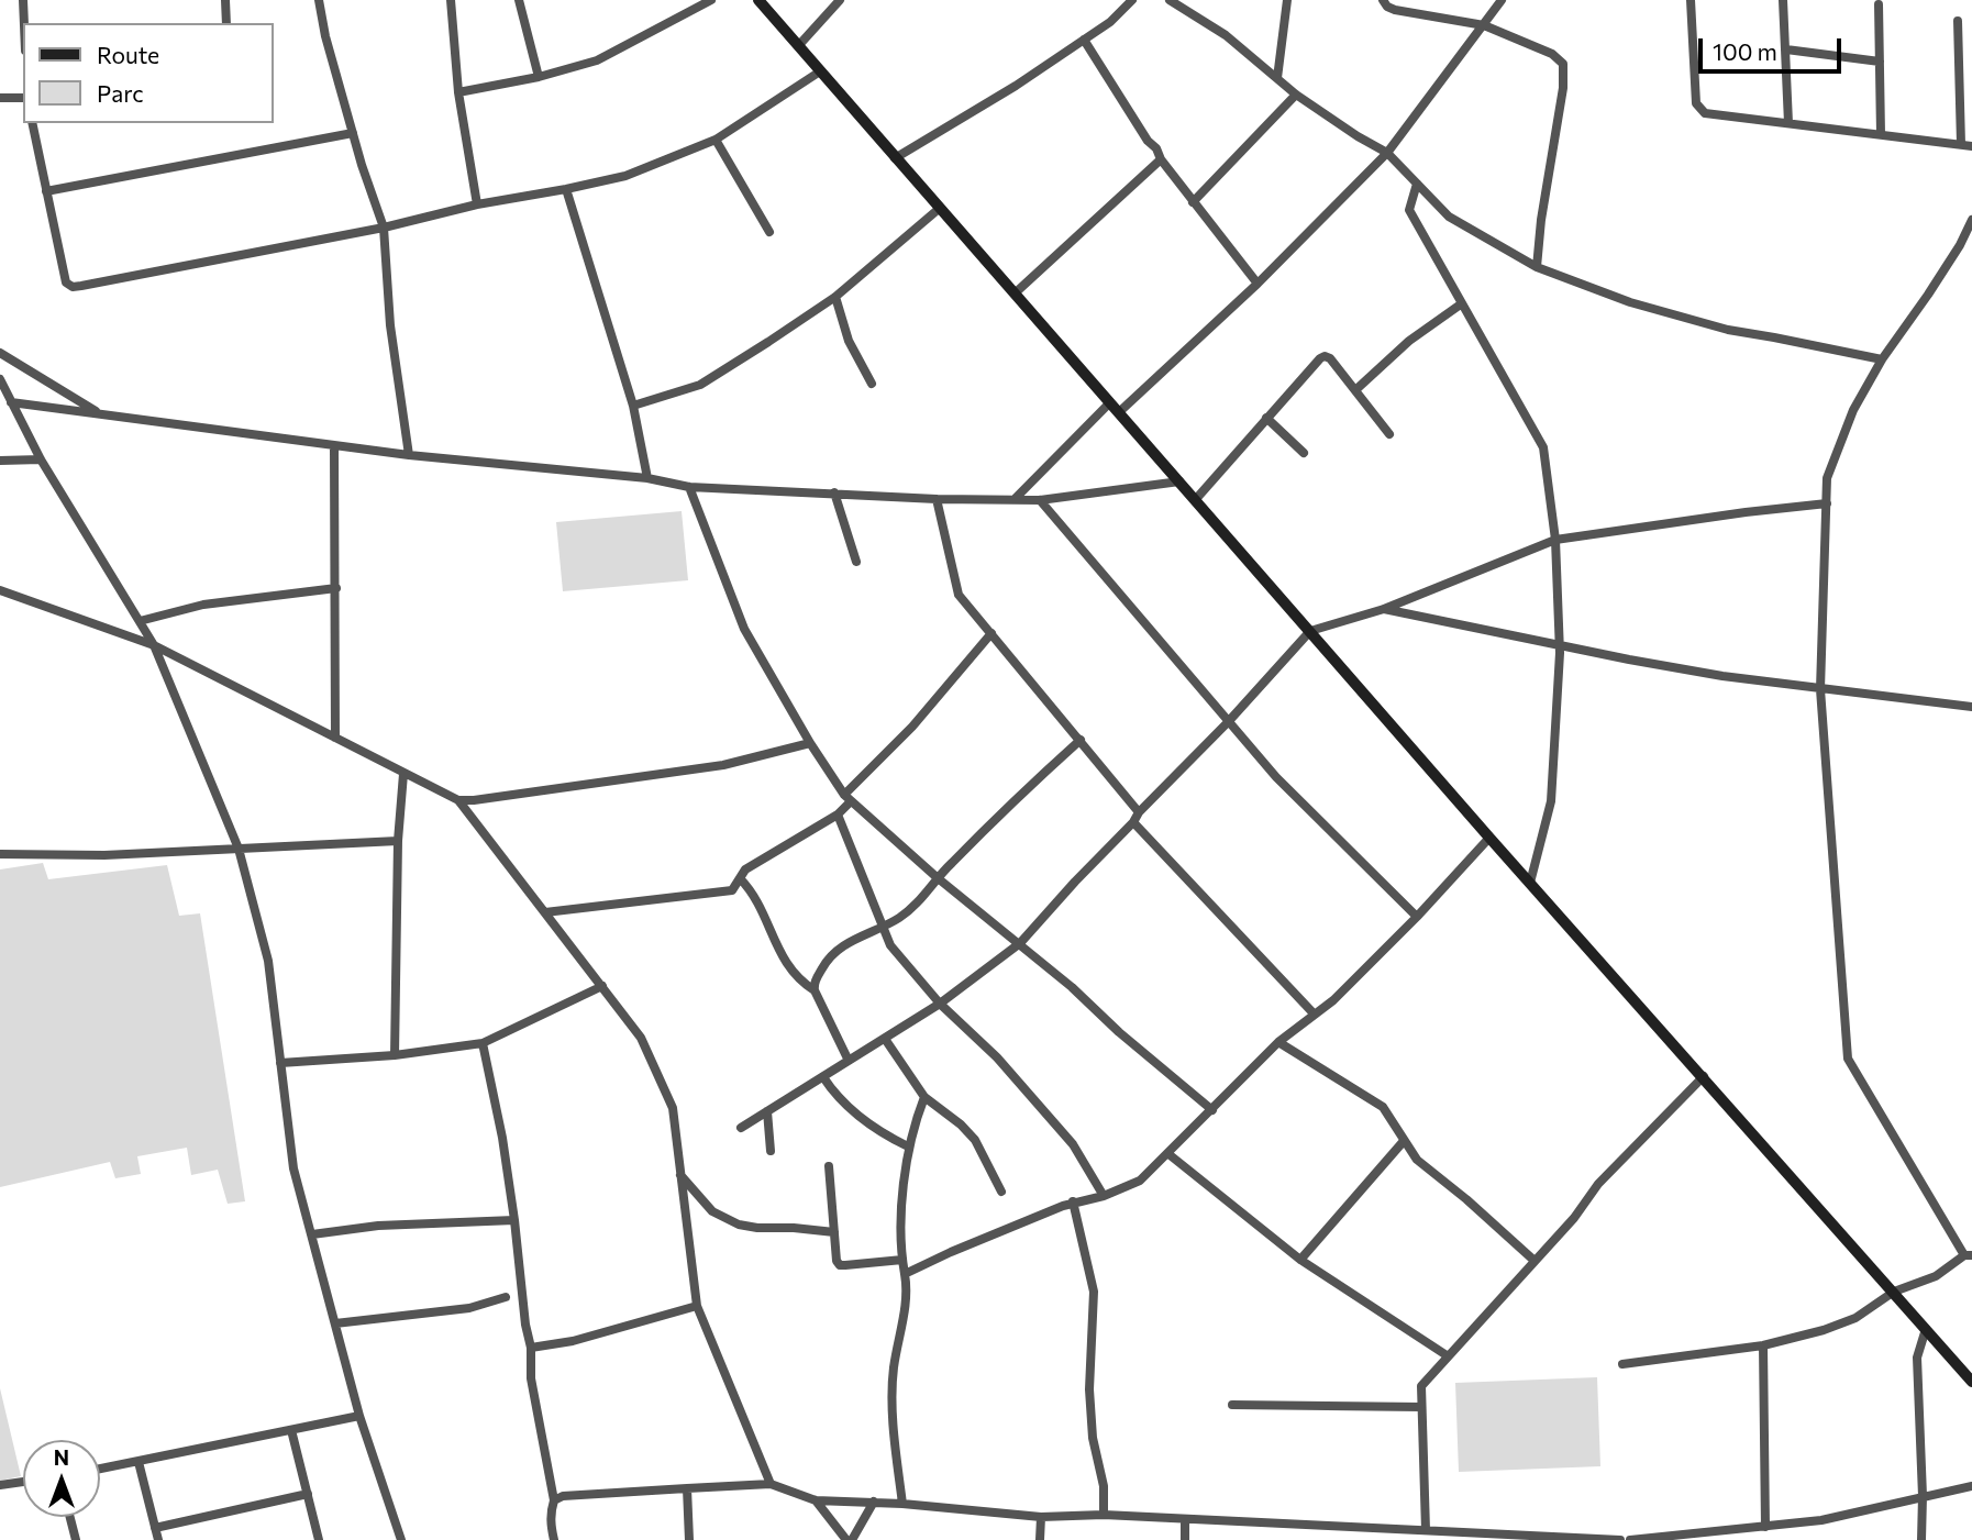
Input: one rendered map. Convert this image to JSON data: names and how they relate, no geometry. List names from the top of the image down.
{
  "legend": ["Route", "Parc"],
  "scale_bar": "100 m",
  "north": "top"
}
